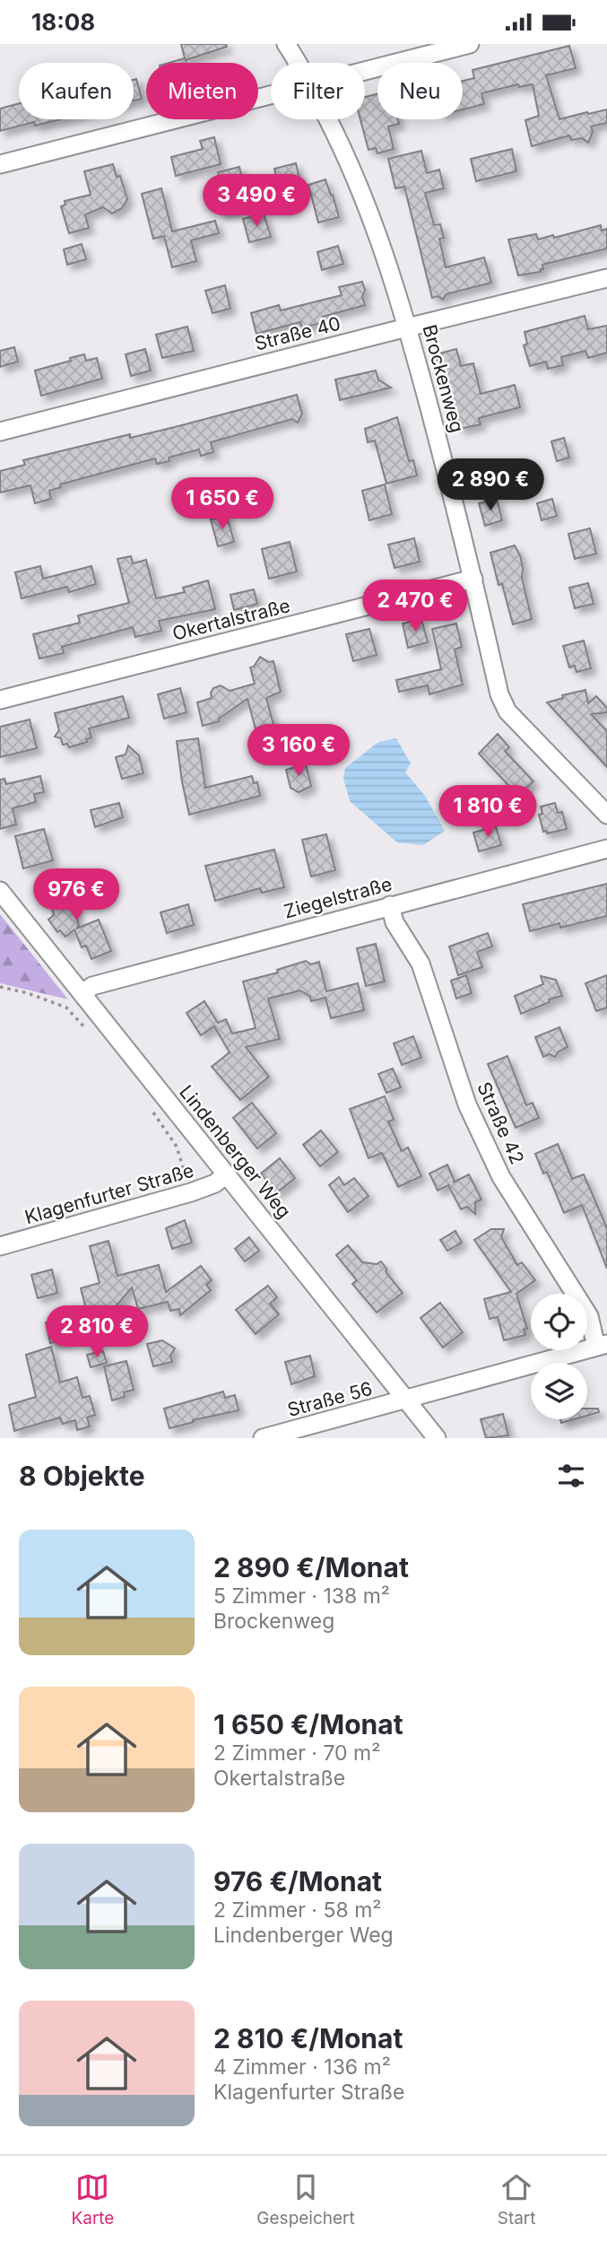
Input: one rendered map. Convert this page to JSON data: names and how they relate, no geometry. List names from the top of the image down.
{
  "streets": {
    "street": [
      "Straße 40",
      "Brockenweg",
      "Okertalstraße",
      "Ziegelstraße",
      "Straße 42",
      "Lindenberger Weg",
      "Klagenfurter Straße",
      "Straße 56"
    ]
  },
  "crossings": [
    ["Straße 40", "Brockenweg"],
    ["Brockenweg", "Okertalstraße"],
    ["Ziegelstraße", "Straße 42"],
    ["Ziegelstraße", "Lindenberger Weg"],
    ["Straße 42", "Straße 56"],
    ["Lindenberger Weg", "Klagenfurter Straße"],
    ["Lindenberger Weg", "Straße 56"]
  ],
  "page": {
    "status": "18:08",
    "chip": [
      "Kaufen",
      "Mieten",
      "Filter",
      "Neu"
    ],
    "price": [
      "3 490 €",
      "2 890 €",
      "1 650 €",
      "2 470 €",
      "3 160 €",
      "1 810 €",
      "976 €",
      "2 810 €"
    ],
    "heading": "8 Objekte",
    "list": [
      {
        "name": "2 890 €/Monat",
        "note": "5 Zimmer · 138 m² · Brockenweg"
      },
      {
        "name": "1 650 €/Monat",
        "note": "2 Zimmer · 70 m² · Okertalstraße"
      },
      {
        "name": "976 €/Monat",
        "note": "2 Zimmer · 58 m² · Lindenberger Weg"
      },
      {
        "name": "2 810 €/Monat",
        "note": "4 Zimmer · 136 m² · Klagenfurter Straße"
      }
    ],
    "tabs": ["Karte", "Gespeichert", "Start"]
  }
}
